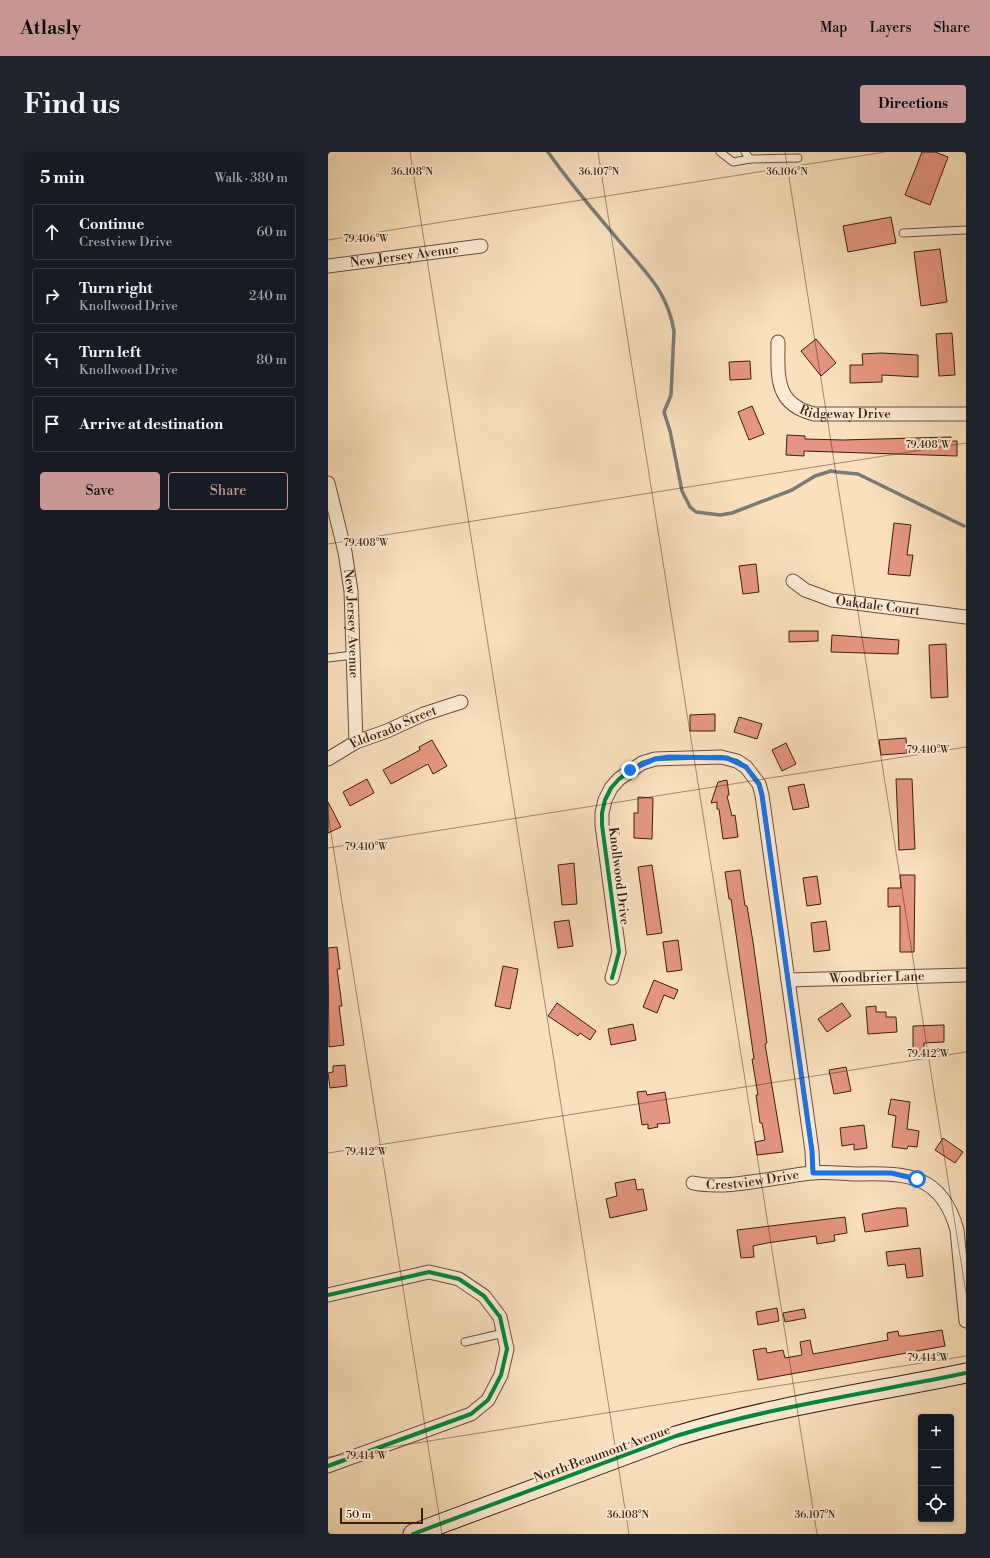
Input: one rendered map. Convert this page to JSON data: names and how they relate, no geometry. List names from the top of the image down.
{
  "streets": {
    "street": [
      "New Jersey Avenue",
      "Ridgeway Drive",
      "Oakdale Court",
      "Eldorado Street",
      "Knollwood Drive",
      "Woodbrier Lane",
      "Crestview Drive",
      "North Beaumont Avenue"
    ]
  },
  "crossings": [
    ["New Jersey Avenue", "Eldorado Street"],
    ["Knollwood Drive", "Woodbrier Lane"],
    ["Knollwood Drive", "Crestview Drive"]
  ],
  "scale_bar": "50 m",
  "page": {
    "header": "Atlasly",
    "nav": ["Map", "Layers", "Share"],
    "buttons": [
      "Directions",
      ["Save", "Share"]
    ],
    "title": "Find us",
    "heading": ["5 min", "Walk · 380 m"],
    "list": [
      ["Continue", "Crestview Drive", "60 m"],
      ["Turn right", "Knollwood Drive", "240 m"],
      ["Turn left", "Knollwood Drive", "80 m"],
      "Arrive at destination"
    ],
    "map_buttons": ["+", "−"],
    "scale": "50 m"
  },
  "coordinates": [
    "36.106°N",
    "36.108°N",
    "36.107°N",
    "79.406°W",
    "79.408°W",
    "79.410°W",
    "79.412°W",
    "79.414°W"
  ]
}
